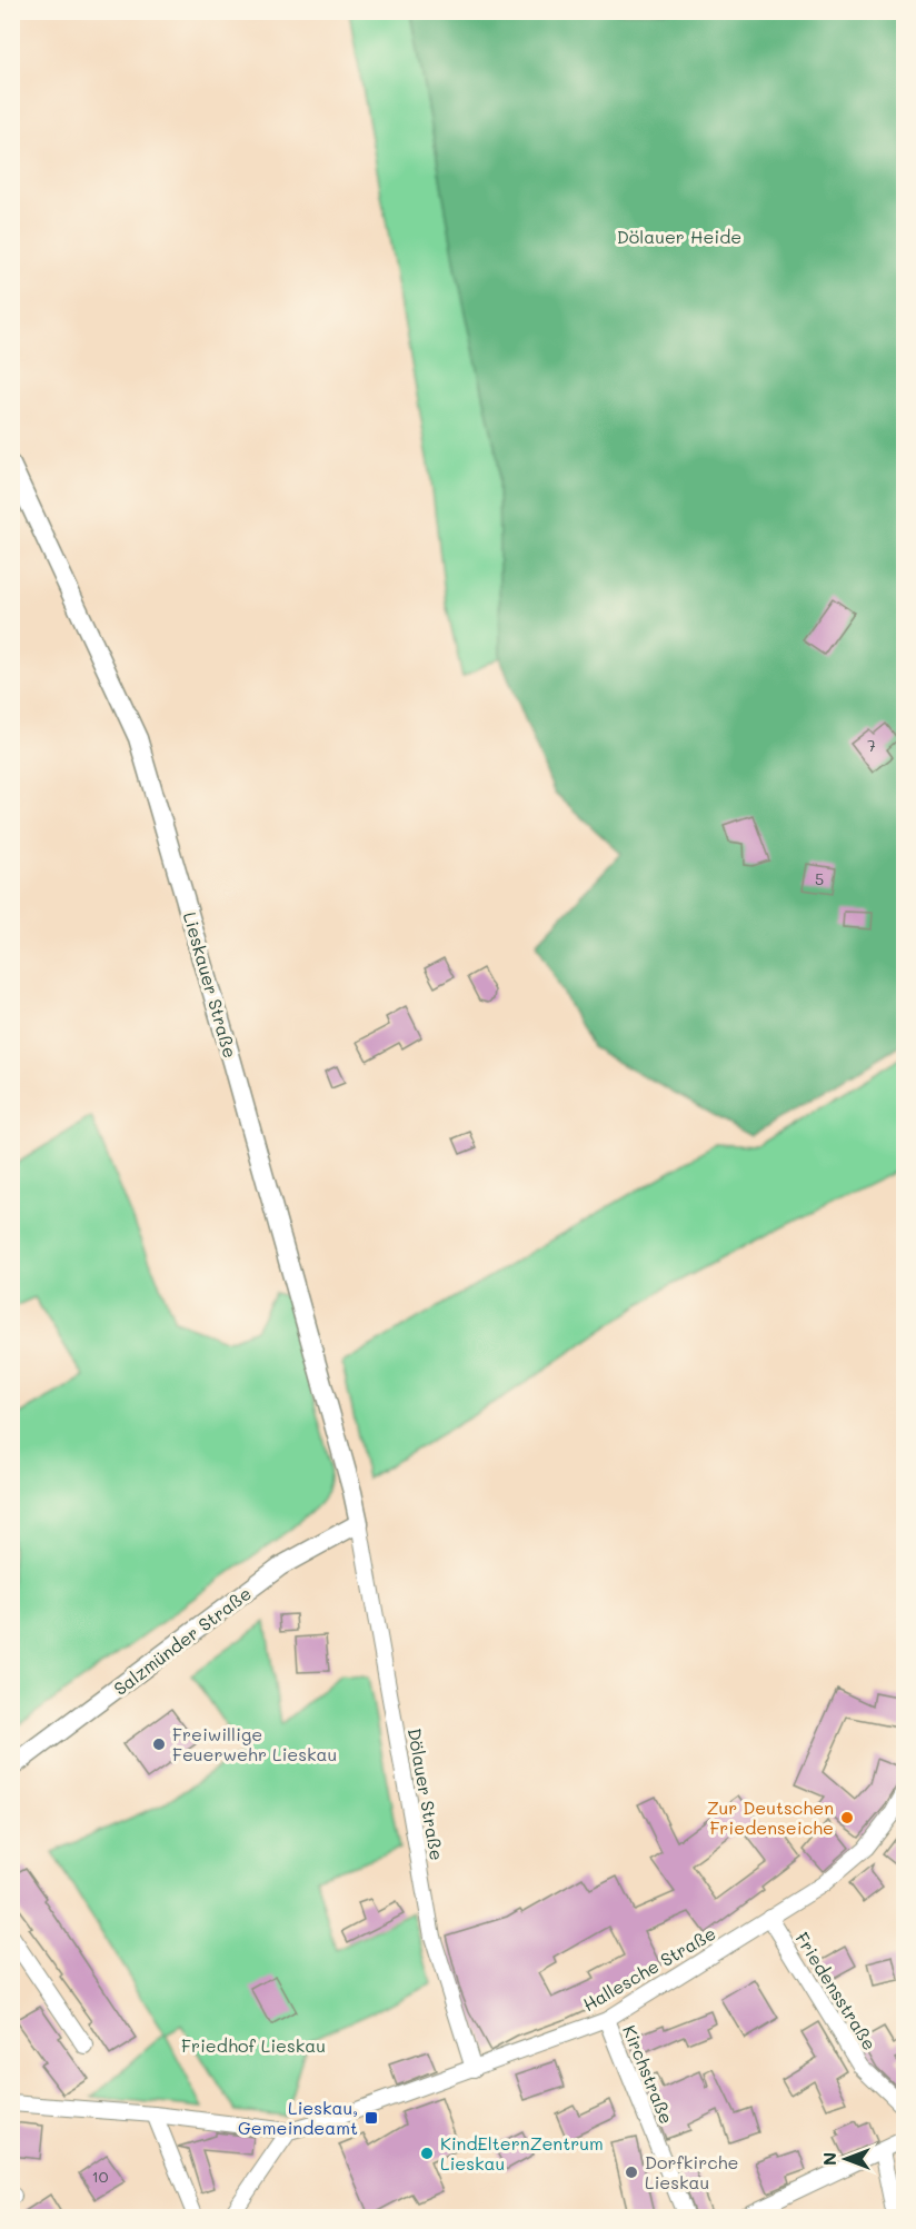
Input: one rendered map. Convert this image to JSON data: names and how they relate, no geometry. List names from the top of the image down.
{
  "streets": {
    "street": [
      "Lieskauer Straße",
      "Salzmünder Straße",
      "Dölauer Straße",
      "Hallesche Straße",
      "Friedensstraße",
      "Kirchstraße"
    ]
  },
  "crossings": [
    ["Lieskauer Straße", "Salzmünder Straße"],
    ["Lieskauer Straße", "Dölauer Straße"],
    ["Salzmünder Straße", "Dölauer Straße"],
    ["Dölauer Straße", "Hallesche Straße"],
    ["Hallesche Straße", "Friedensstraße"],
    ["Hallesche Straße", "Kirchstraße"]
  ],
  "parks": ["Dölauer Heide", "Friedhof Lieskau"],
  "places": {
    "other": [
      "Freiwillige Feuerwehr Lieskau",
      "Zur Deutschen Friedenseiche",
      "KindElternZentrum Lieskau",
      "Dorfkirche Lieskau"
    ],
    "transit": ["Lieskau, Gemeindeamt"]
  },
  "house_numbers": ["7", "5", "10"],
  "north": "left"
}
